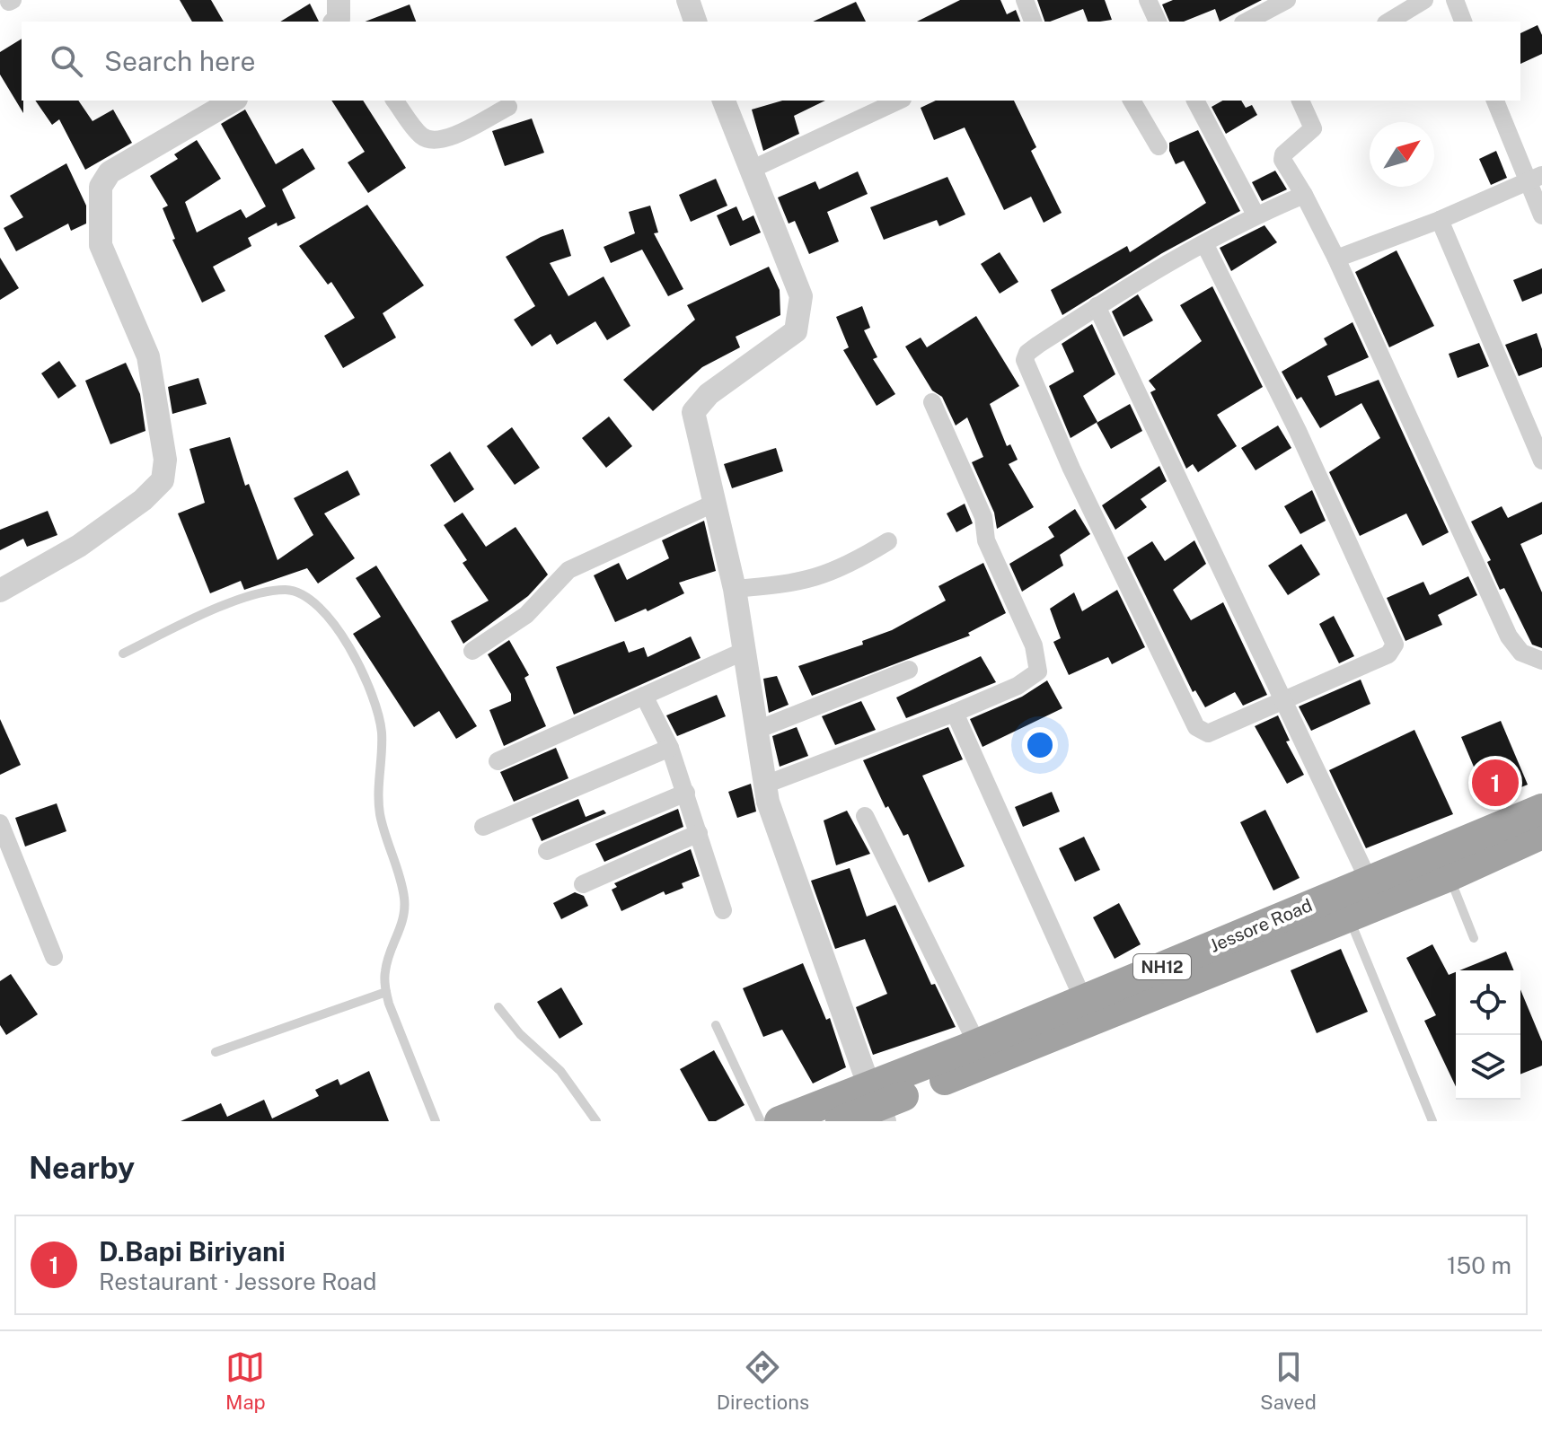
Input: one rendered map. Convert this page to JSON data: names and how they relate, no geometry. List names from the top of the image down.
{
  "streets": {
    "highway": ["Jessore Road", "NH12"]
  },
  "north": "top right",
  "page": {
    "search": "Search here",
    "pins": "1",
    "heading": "Nearby",
    "list": [
      {
        "mark": "1",
        "name": "D.Bapi Biriyani",
        "note": "Restaurant · Jessore Road",
        "value": "150 m"
      }
    ],
    "nav": ["Map", "Directions", "Saved"]
  }
}
